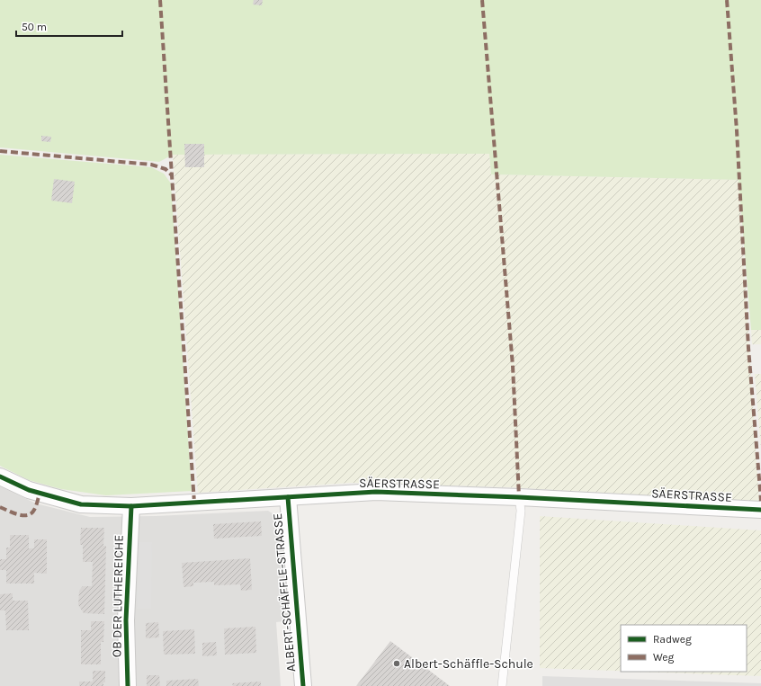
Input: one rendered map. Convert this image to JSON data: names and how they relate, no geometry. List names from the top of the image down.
{
  "streets": {
    "street": ["SÄERSTRASSE", "ALBERT-SCHÄFFLE-STRASSE", "OB DER LUTHEREICHE"]
  },
  "crossings": [
    ["SÄERSTRASSE", "ALBERT-SCHÄFFLE-STRASSE"],
    ["SÄERSTRASSE", "OB DER LUTHEREICHE"]
  ],
  "places": ["Albert-Schäffle-Schule"],
  "legend": ["Radweg", "Weg"],
  "scale_bar": "50 m"
}
